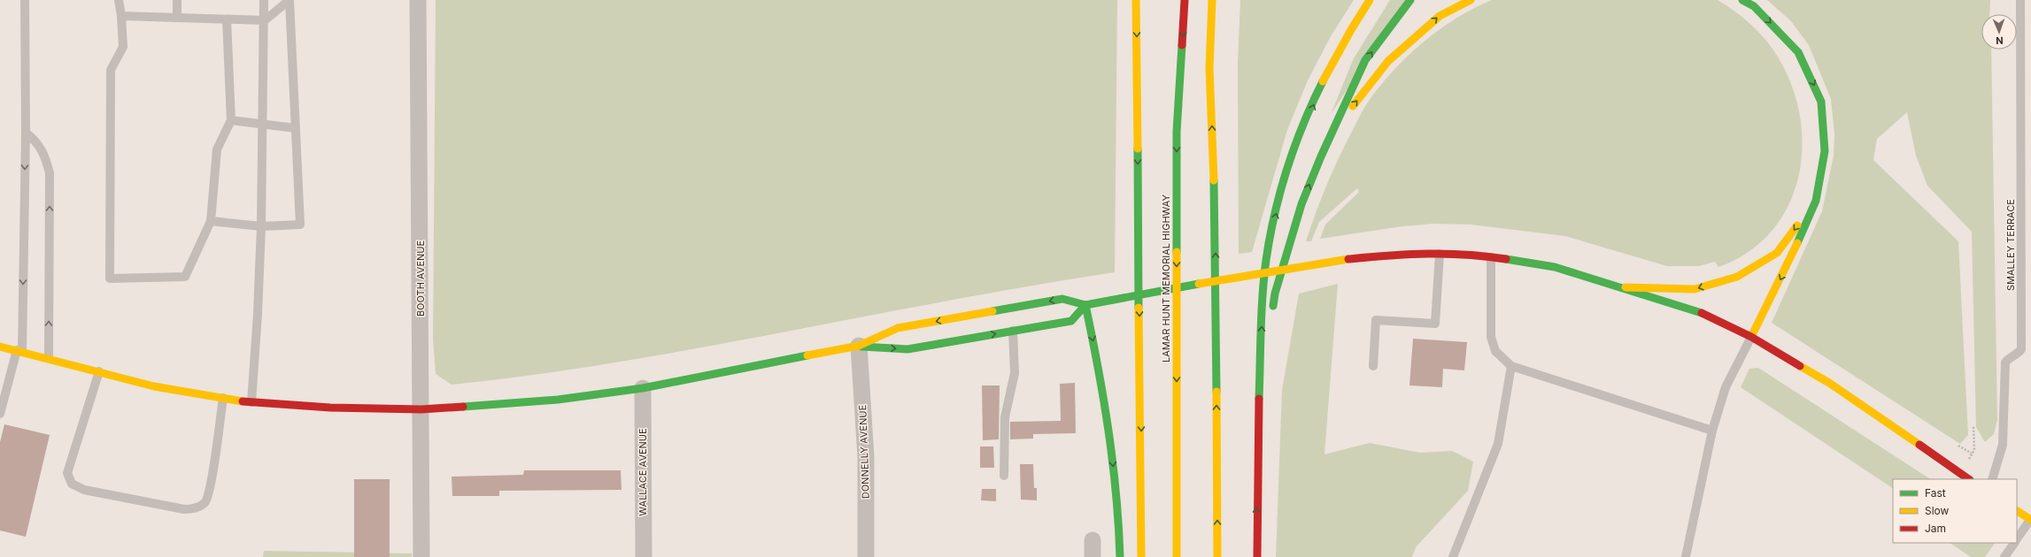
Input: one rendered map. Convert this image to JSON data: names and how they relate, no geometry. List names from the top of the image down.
{
  "streets": {
    "main road": ["LAMAR HUNT MEMORIAL HIGHWAY"],
    "street": ["BOOTH AVENUE", "DONNELLY AVENUE", "WALLACE AVENUE"],
    "lane": ["SMALLEY TERRACE"]
  },
  "legend": ["Fast", "Slow", "Jam"],
  "north": "bottom"
}
